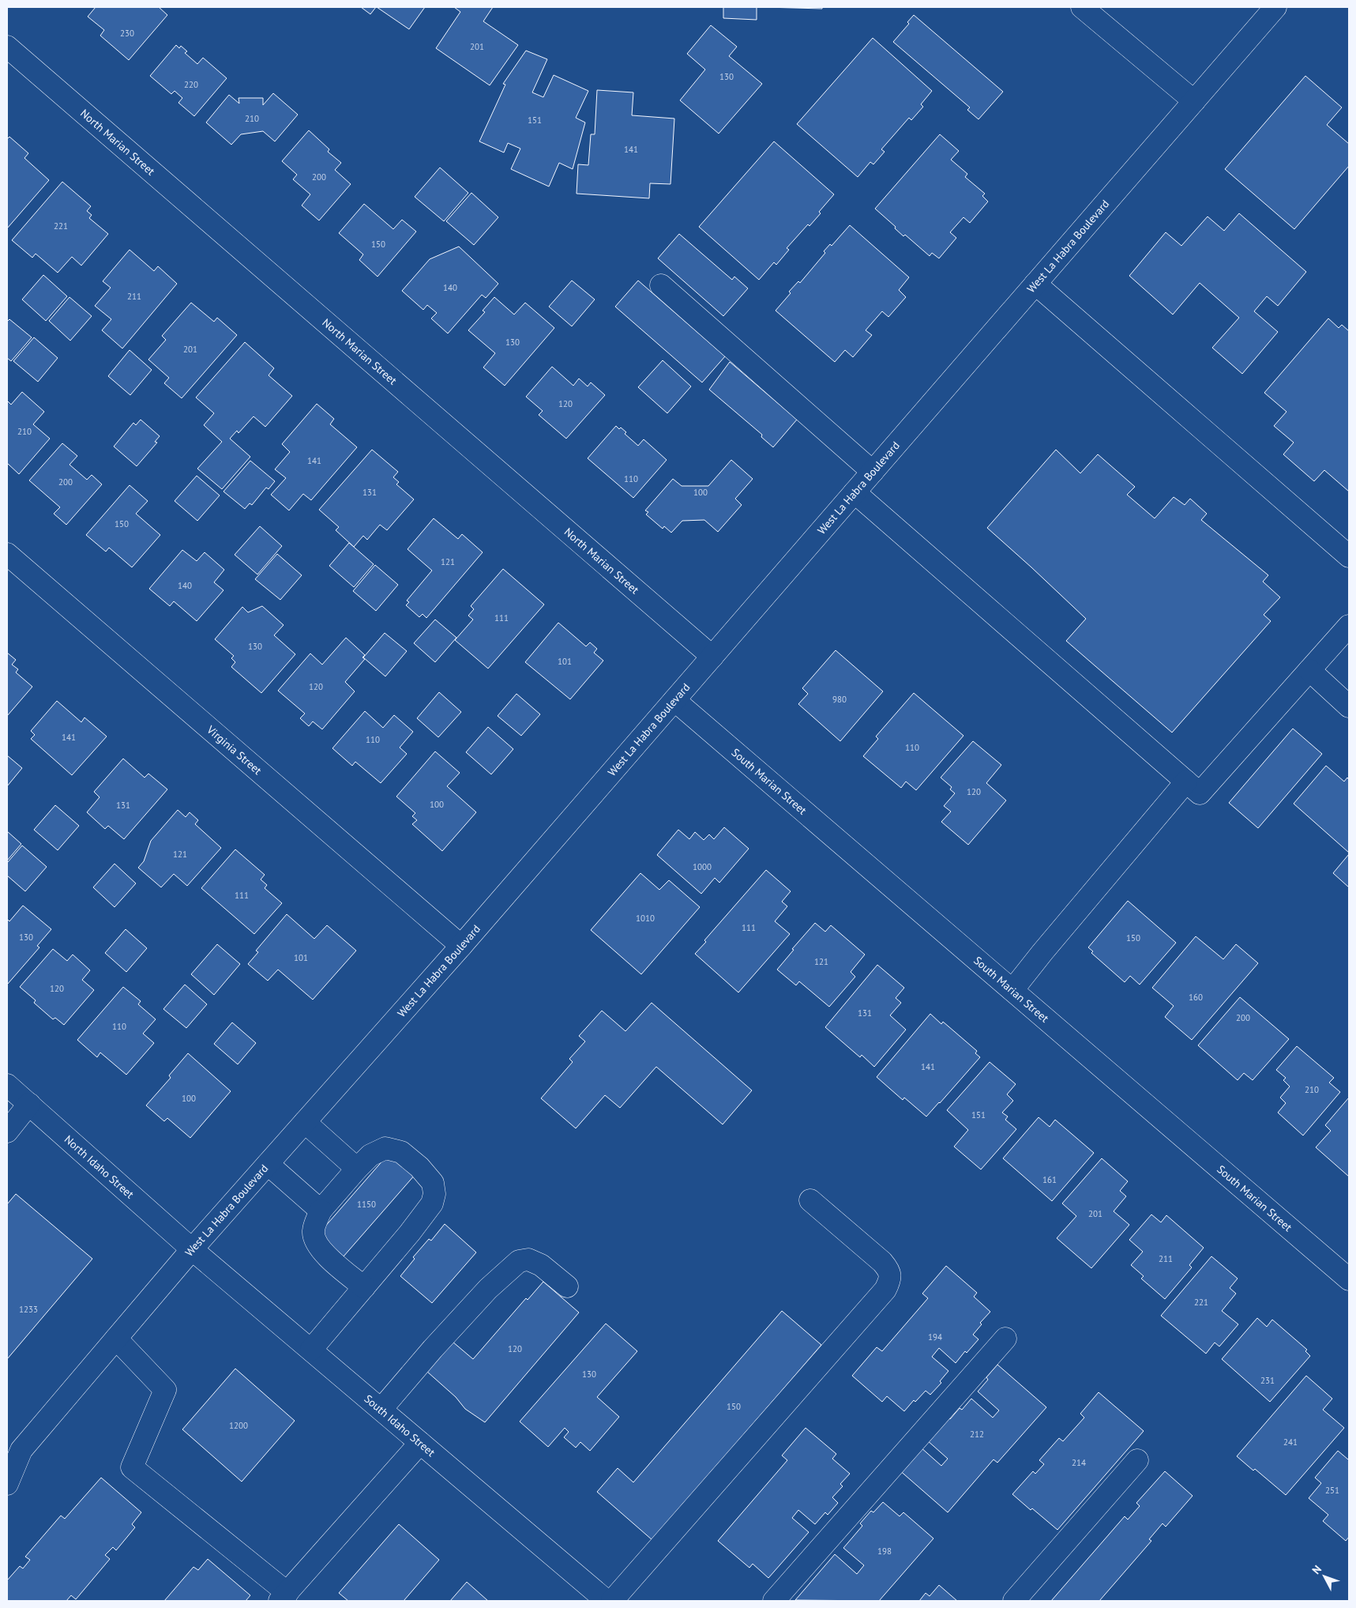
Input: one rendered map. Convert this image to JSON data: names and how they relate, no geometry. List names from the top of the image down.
{
  "streets": {
    "street": [
      "North Marian Street",
      "West La Habra Boulevard",
      "Virginia Street",
      "South Marian Street",
      "North Idaho Street",
      "South Idaho Street"
    ]
  },
  "crossings": [
    ["North Marian Street", "West La Habra Boulevard"],
    ["West La Habra Boulevard", "Virginia Street"],
    ["West La Habra Boulevard", "South Marian Street"],
    ["West La Habra Boulevard", "North Idaho Street"],
    ["West La Habra Boulevard", "South Idaho Street"],
    ["North Idaho Street", "South Idaho Street"]
  ],
  "house_numbers": [
    "230",
    "201",
    "130",
    "220",
    "210",
    "151",
    "141",
    "200",
    "221",
    "150",
    "140",
    "211",
    "130",
    "201",
    "120",
    "210",
    "141",
    "110",
    "200",
    "131",
    "100",
    "150",
    "121",
    "140",
    "111",
    "130",
    "101",
    "120",
    "980",
    "141",
    "110",
    "110",
    "120",
    "100",
    "131",
    "121",
    "1000",
    "111",
    "1010",
    "111",
    "130",
    "150",
    "101",
    "121",
    "120",
    "160",
    "131",
    "200",
    "110",
    "141",
    "210",
    "100",
    "151",
    "161",
    "1150",
    "201",
    "211",
    "221",
    "1233",
    "194",
    "120",
    "130",
    "231",
    "150",
    "1200",
    "212",
    "241",
    "214",
    "251",
    "198"
  ],
  "north": "top left"
}
